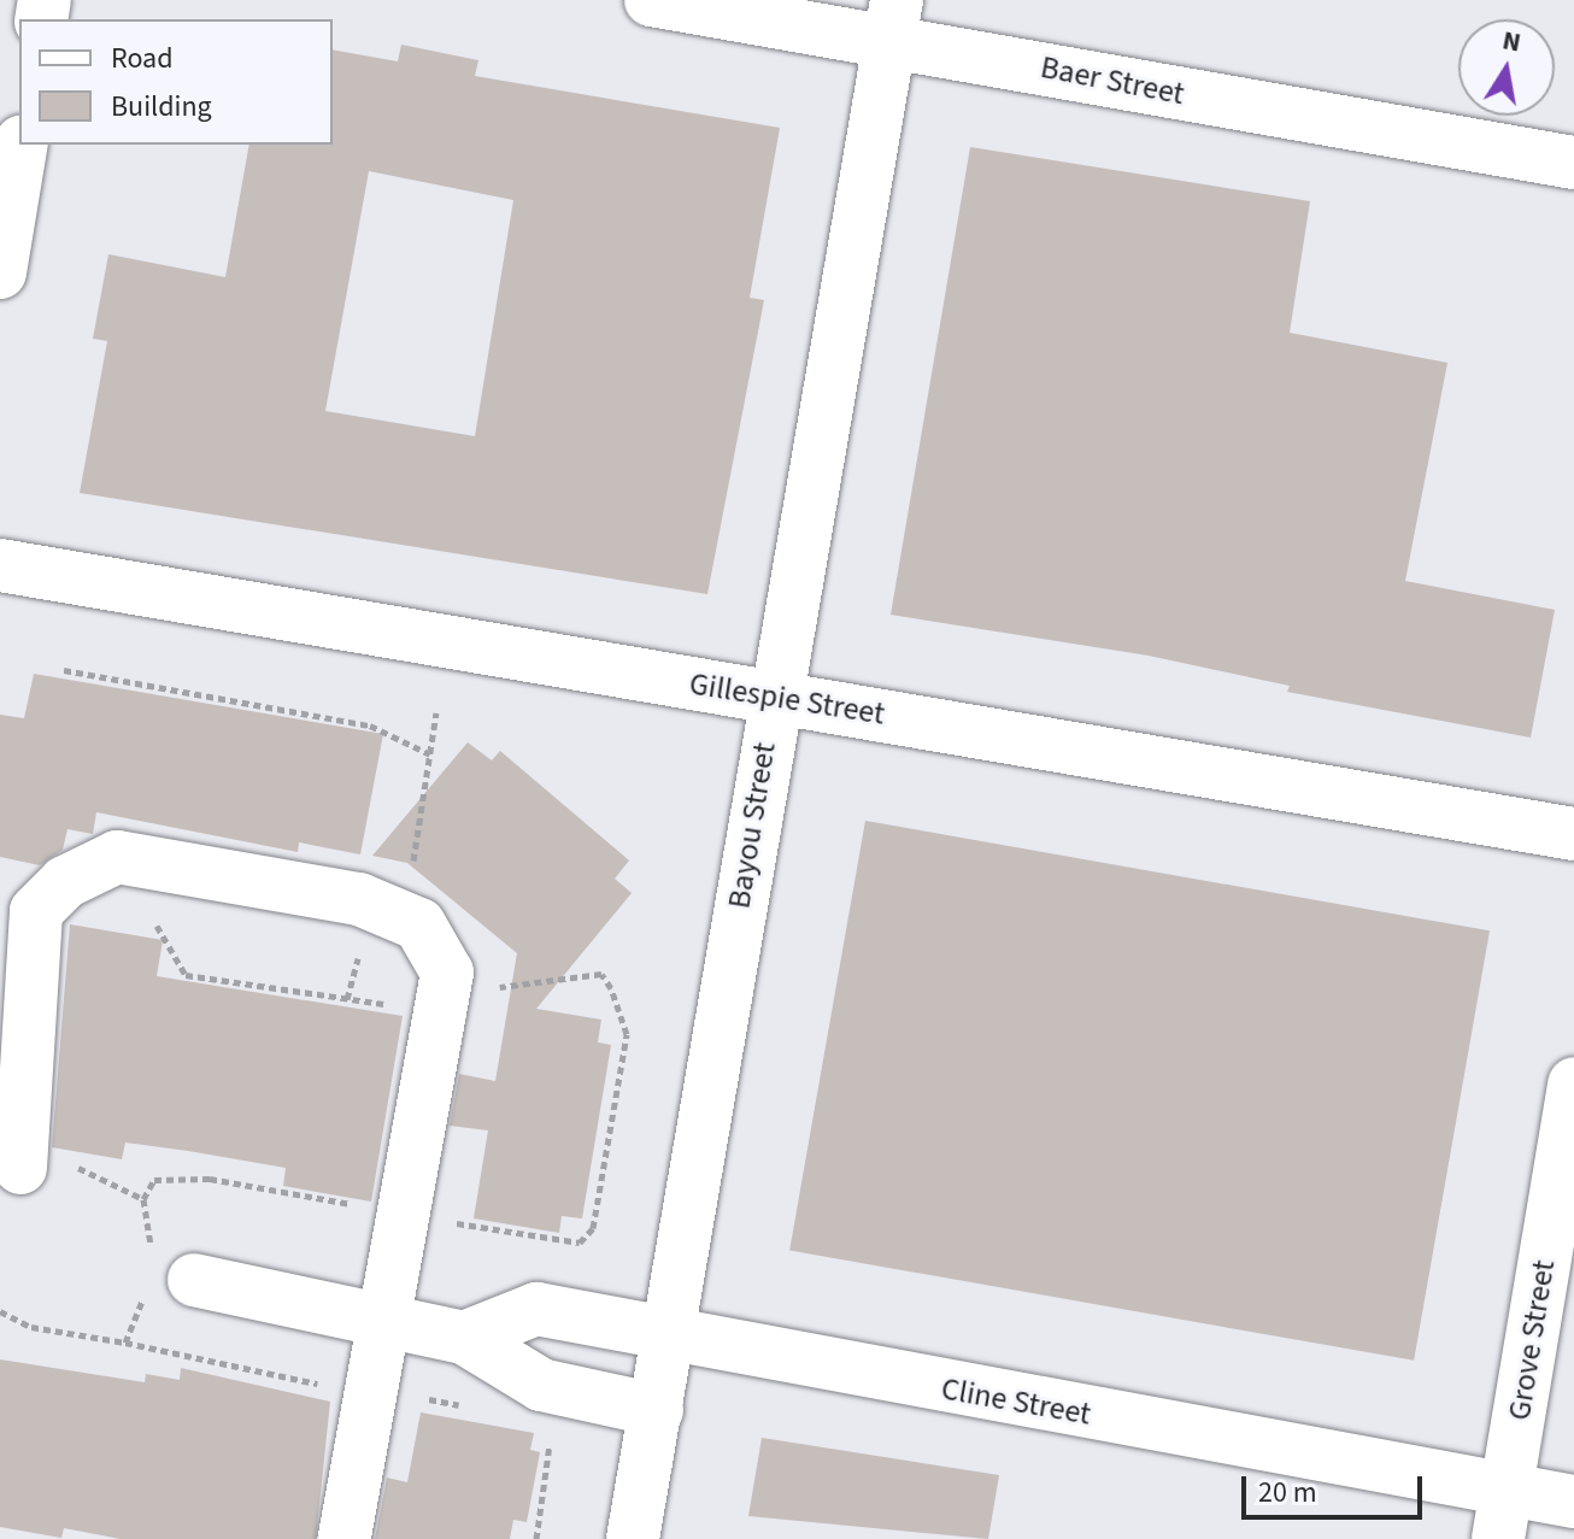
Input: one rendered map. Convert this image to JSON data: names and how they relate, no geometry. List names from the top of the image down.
{
  "streets": {
    "street": [
      "Baer Street",
      "Gillespie Street",
      "Bayou Street",
      "Grove Street",
      "Cline Street"
    ]
  },
  "crossings": [
    ["Baer Street", "Bayou Street"],
    ["Gillespie Street", "Bayou Street"],
    ["Bayou Street", "Cline Street"],
    ["Grove Street", "Cline Street"]
  ],
  "legend": ["Road", "Building"],
  "scale_bar": "20 m",
  "north": "top"
}
